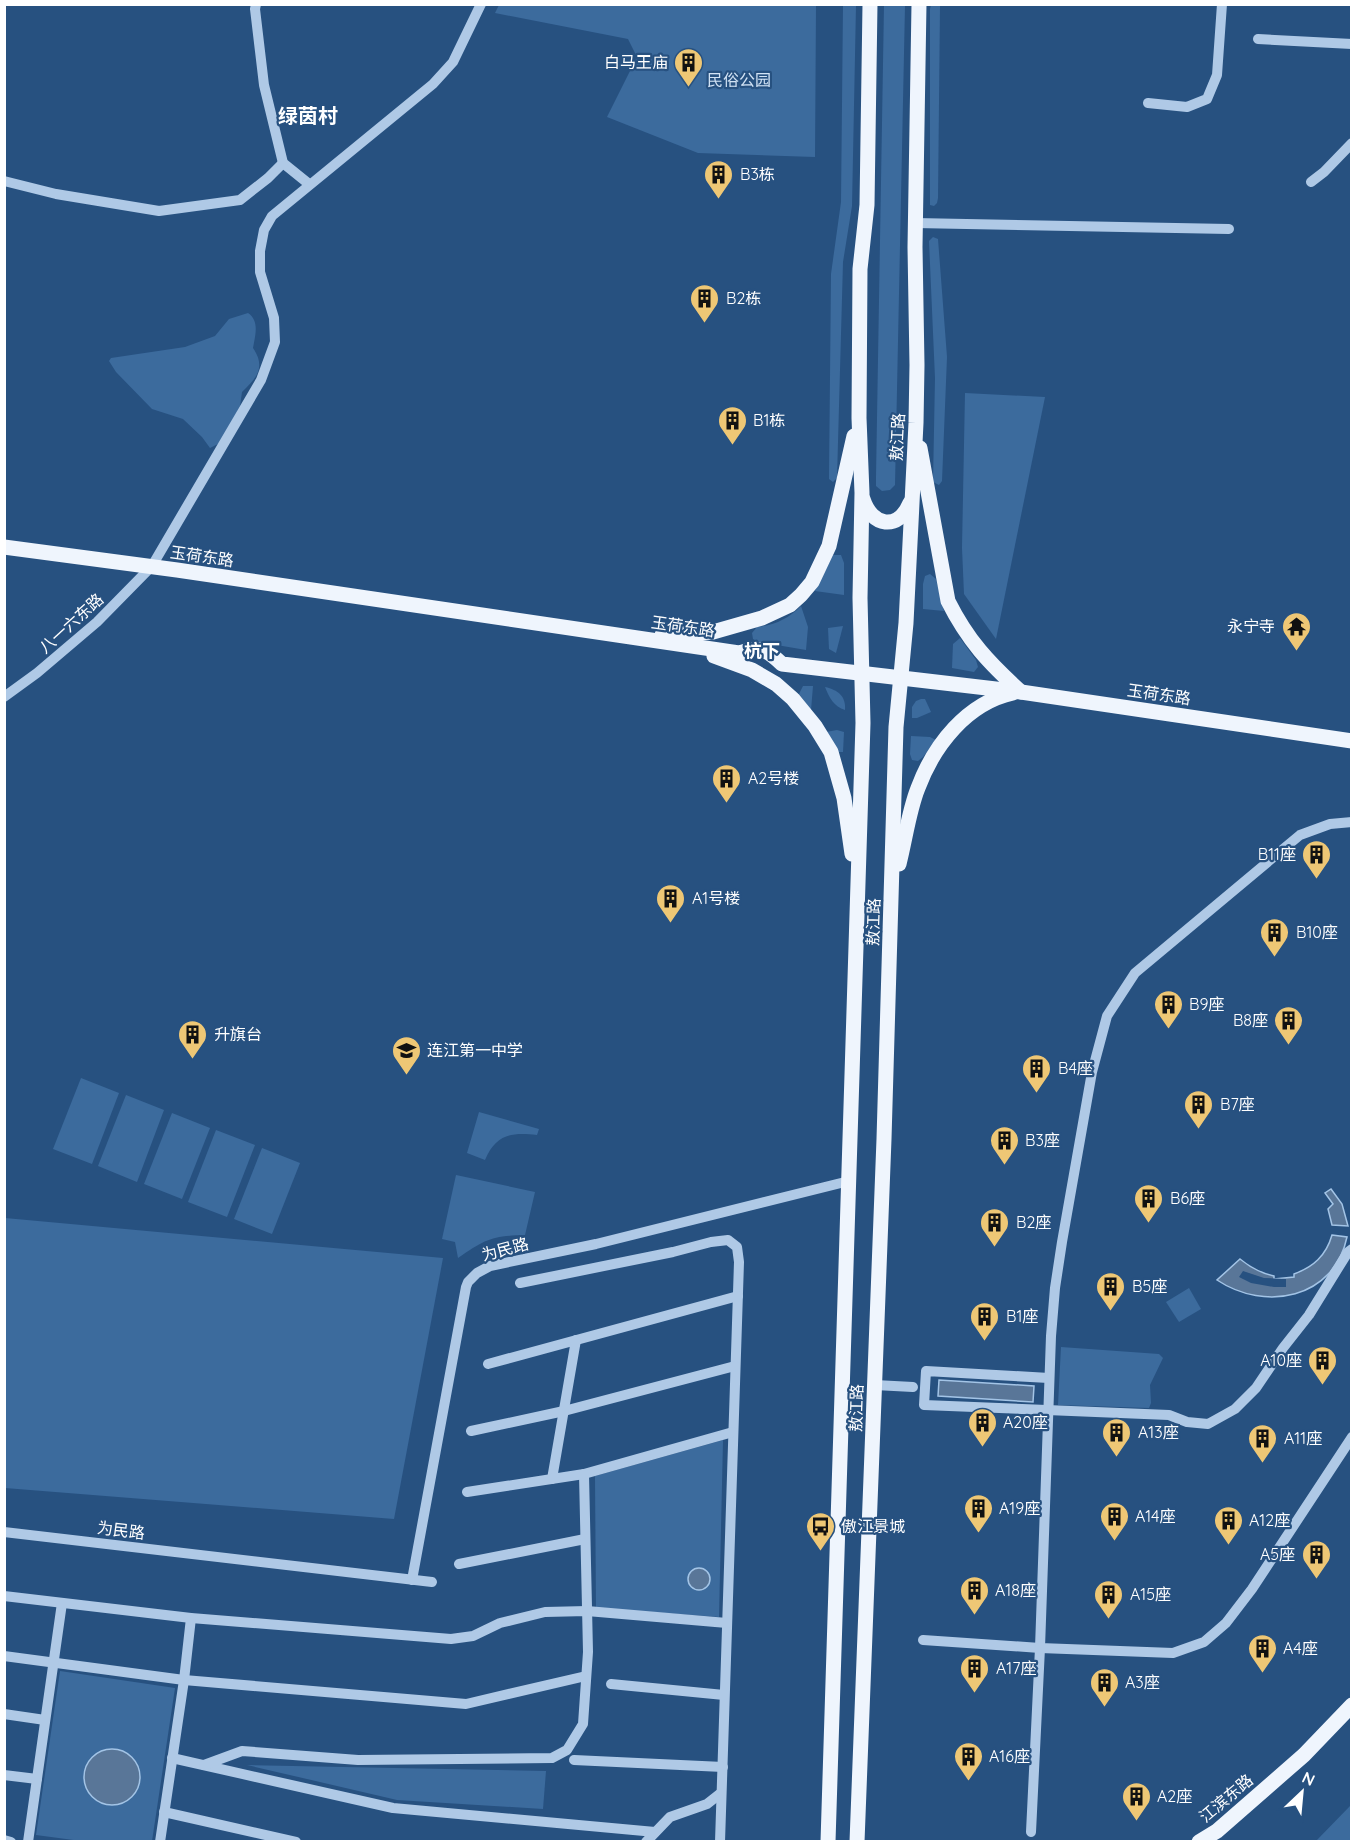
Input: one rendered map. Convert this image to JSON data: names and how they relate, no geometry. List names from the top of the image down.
{
  "streets": {
    "main road": ["敖江路", "玉荷东路", "江滨东路"],
    "street": ["八一六东路", "为民路"]
  },
  "crossings": [
    ["敖江路", "玉荷东路"],
    ["敖江路", "为民路"],
    ["玉荷东路", "八一六东路"]
  ],
  "districts": ["绿茵村", "杭下"],
  "parks": ["民俗公园"],
  "places": {
    "building": [
      "白马王庙",
      "B3栋",
      "B2栋",
      "B1栋",
      "A2号楼",
      "B11座",
      "A1号楼",
      "B10座",
      "B9座",
      "B8座",
      "升旗台",
      "B4座",
      "B7座",
      "B3座",
      "B6座",
      "B2座",
      "B5座",
      "B1座",
      "A10座",
      "A20座",
      "A13座",
      "A11座",
      "A19座",
      "A14座",
      "A12座",
      "A5座",
      "A18座",
      "A15座",
      "A4座",
      "A17座",
      "A3座",
      "A16座",
      "A2座"
    ],
    "temple": ["永宁寺"],
    "school or university": ["连江第一中学"],
    "bus stop": ["傲江景城"]
  },
  "north": "top right"
}
